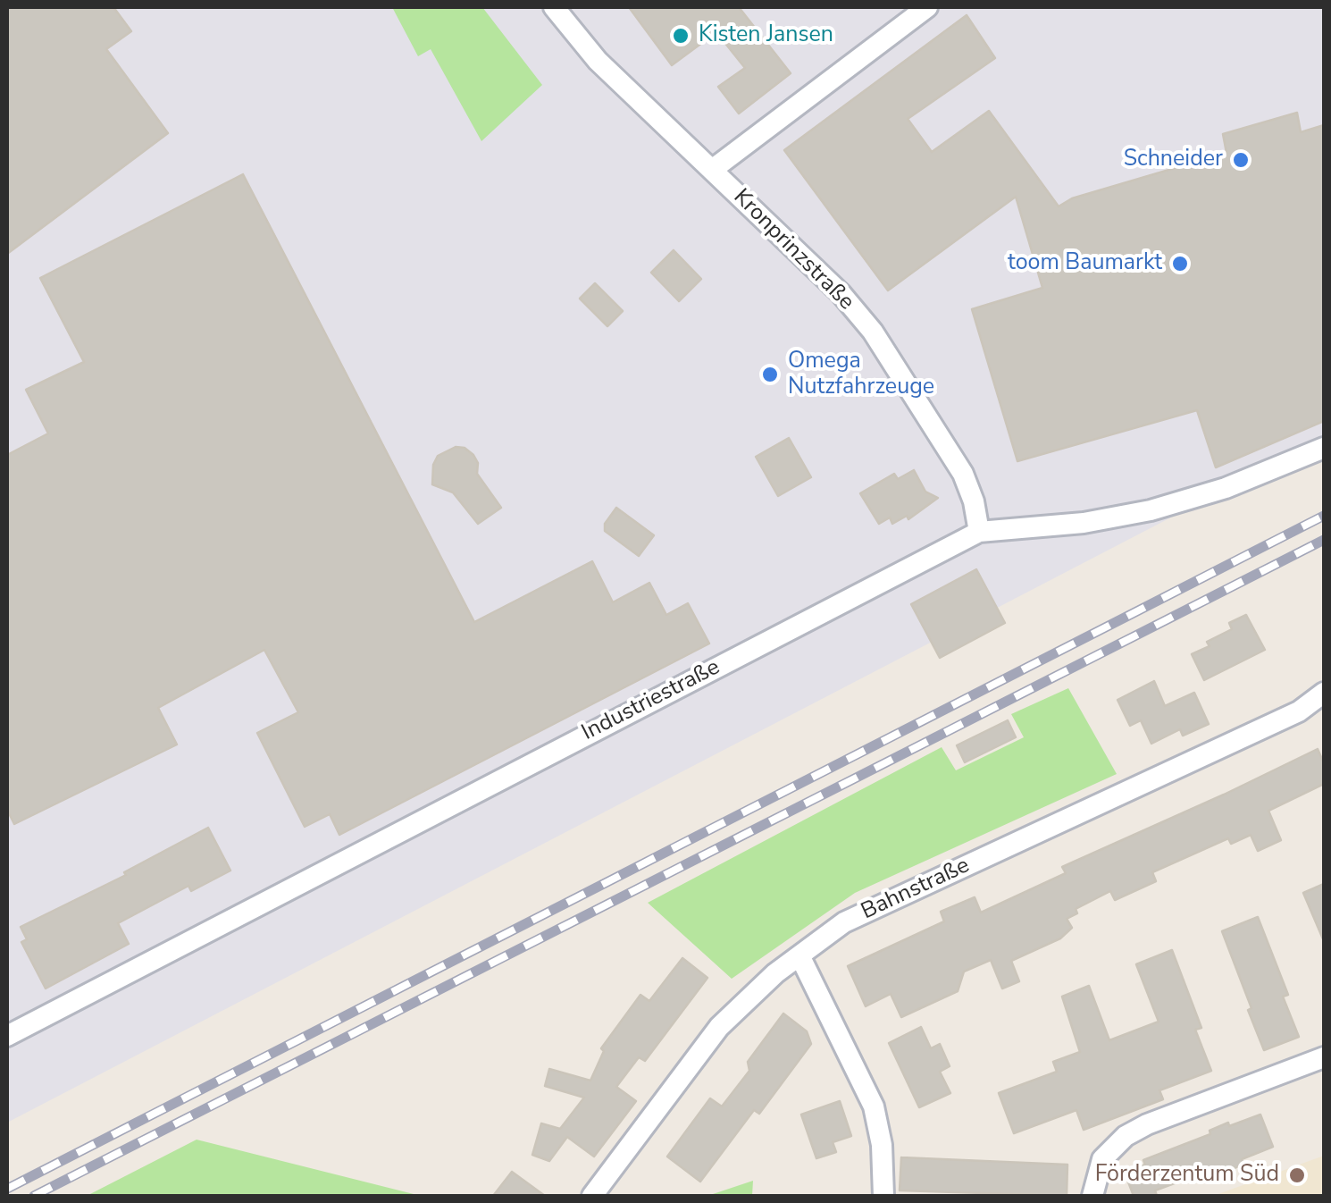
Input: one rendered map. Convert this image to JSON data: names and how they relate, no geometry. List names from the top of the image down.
{
  "streets": {
    "street": ["Kronprinzstraße", "Industriestraße", "Bahnstraße"]
  },
  "crossings": [
    ["Kronprinzstraße", "Industriestraße"]
  ],
  "places": [
    "Kisten Jansen",
    "Schneider",
    "toom Baumarkt",
    "Omega Nutzfahrzeuge",
    "Förderzentum Süd"
  ]
}
